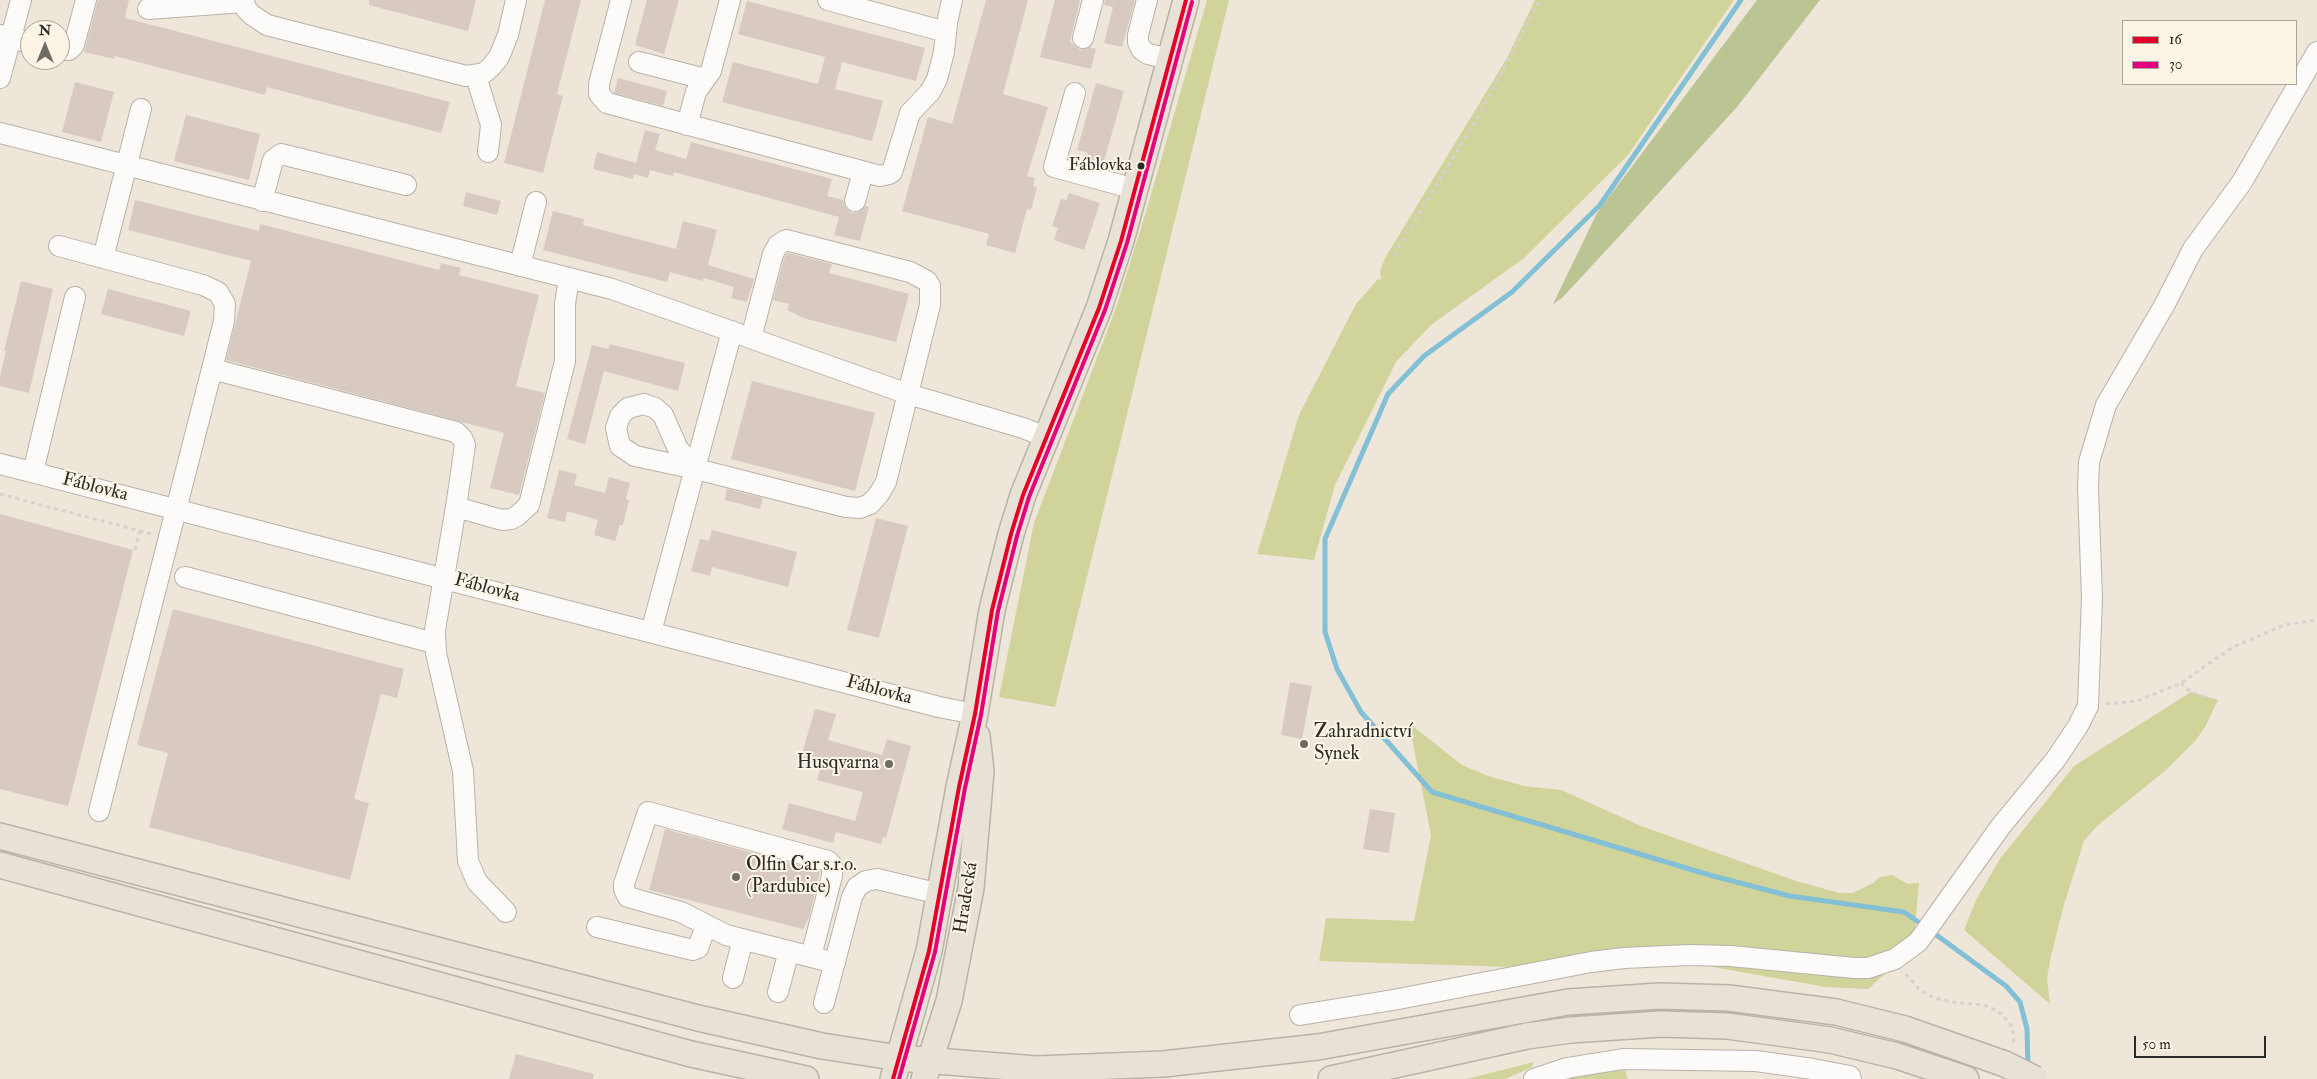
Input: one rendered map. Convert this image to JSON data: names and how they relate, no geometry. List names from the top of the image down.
{
  "streets": {
    "main road": ["Hradecká"],
    "street": ["Fáblovka"]
  },
  "crossings": [
    ["Fáblovka", "Hradecká"]
  ],
  "places": [
    "Fáblovka",
    "Zahradnictví Synek",
    "Husqvarna",
    "Olfin Car s.r.o. (Pardubice)"
  ],
  "lines": ["transit line 16", "transit line 30"],
  "legend": ["16", "30"],
  "scale_bar": "50 m",
  "north": "top"
}
